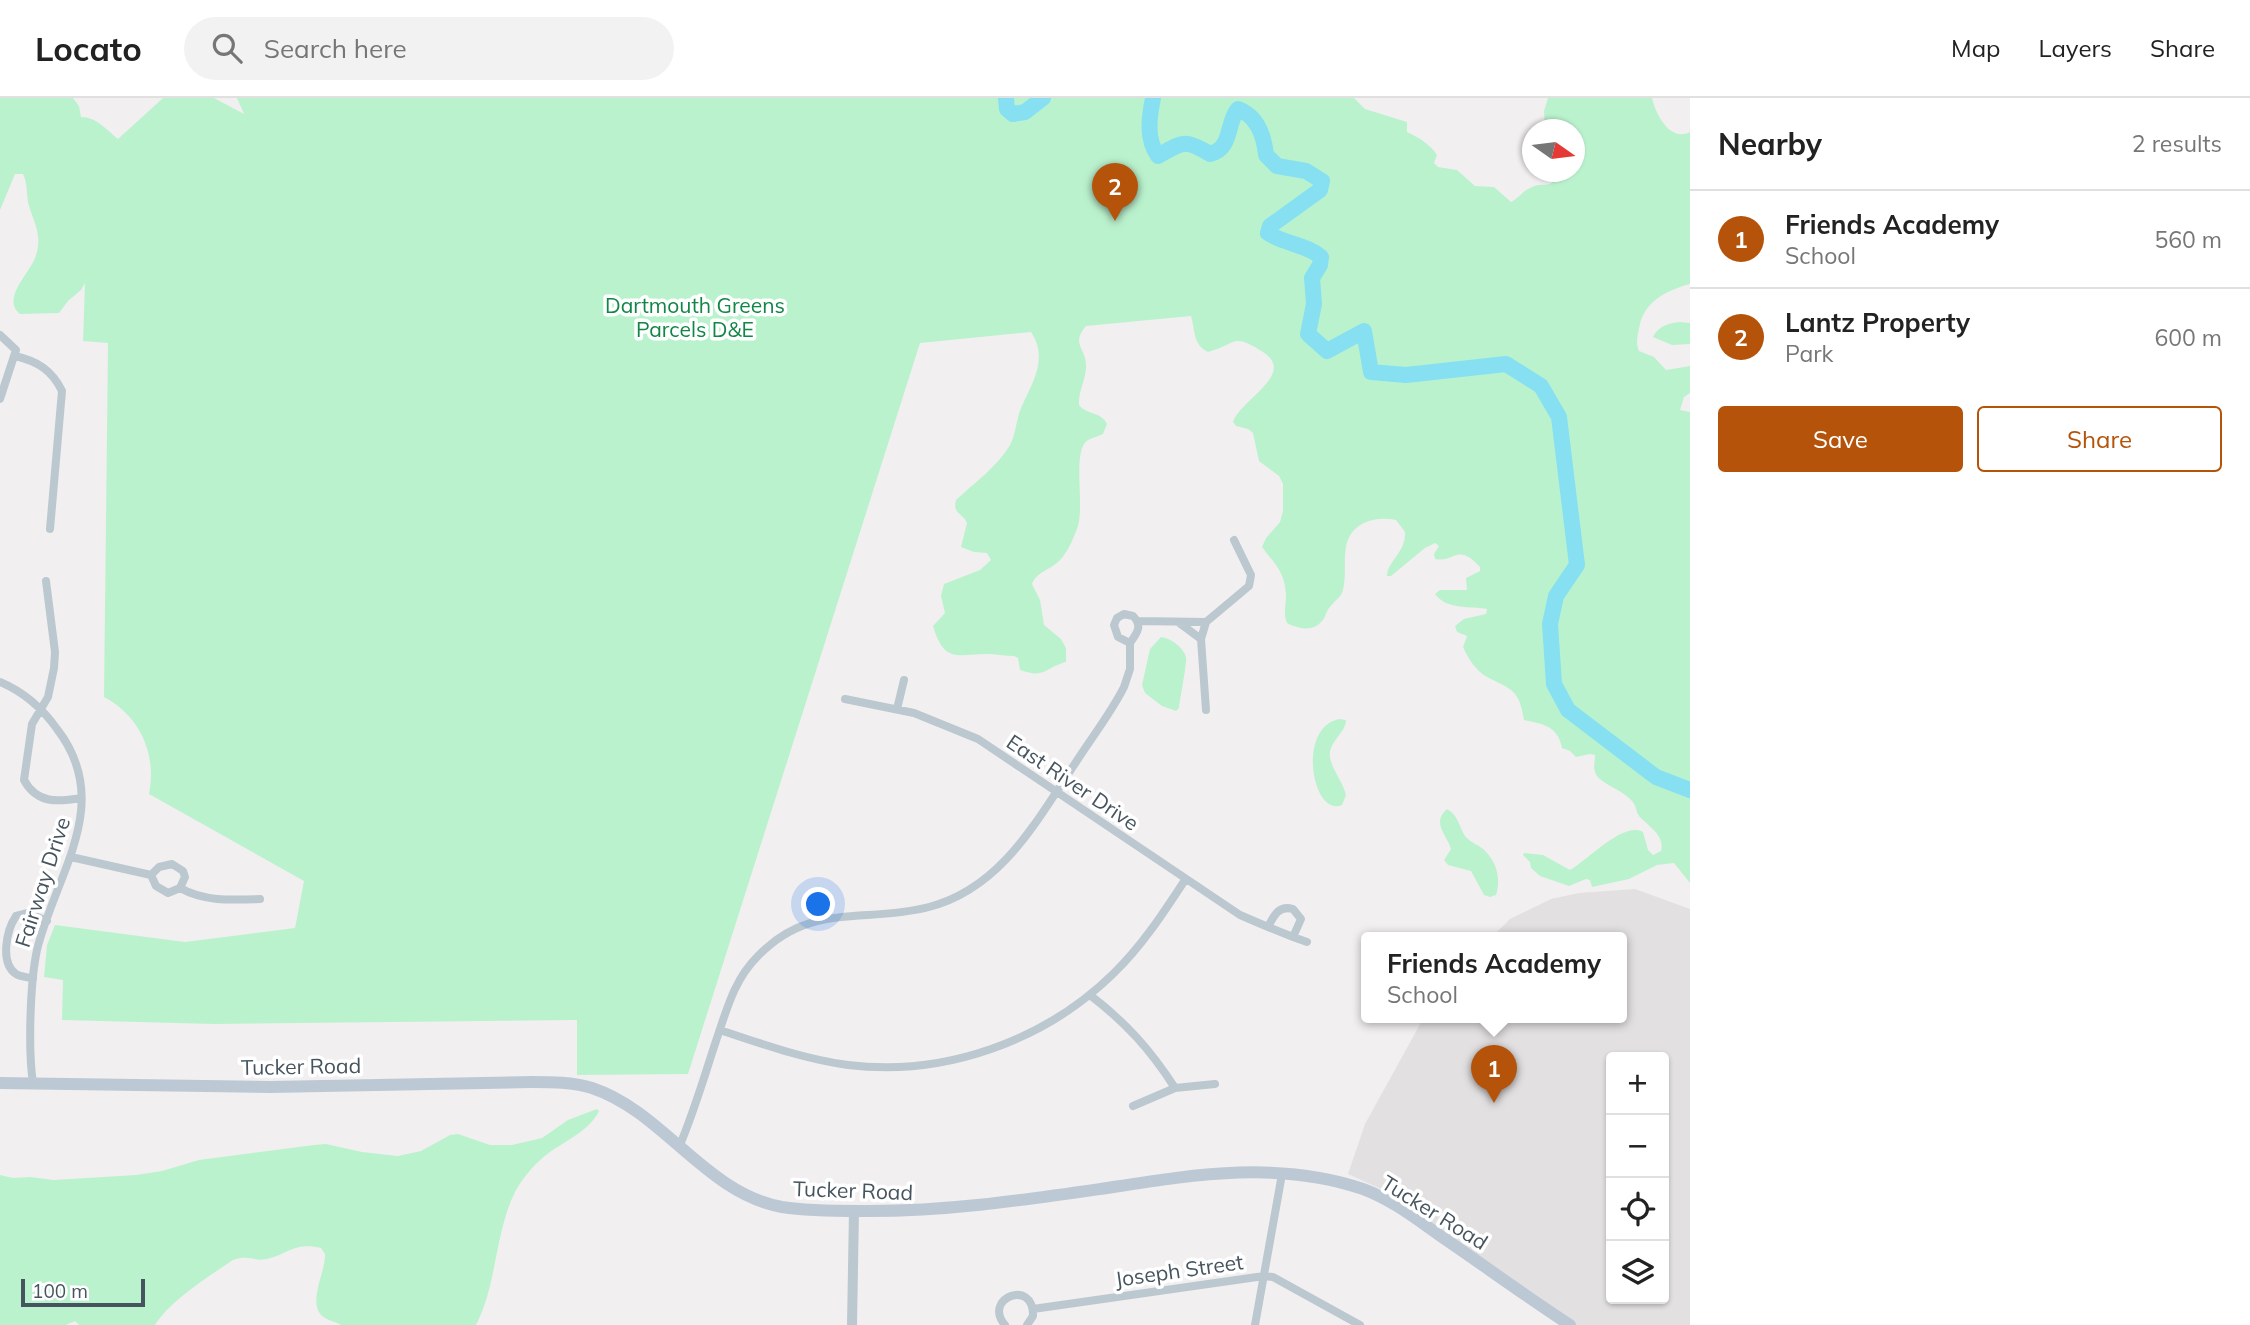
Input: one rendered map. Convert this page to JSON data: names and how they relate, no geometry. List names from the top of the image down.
{
  "streets": {
    "main road": ["Tucker Road"],
    "street": ["East River Drive", "Fairway Drive", "Joseph Street"]
  },
  "crossings": [
    ["Fairway Drive", "Tucker Road"]
  ],
  "parks": ["Dartmouth Greens Parcels D&E"],
  "scale_bar": "100 m",
  "north": "right",
  "page": {
    "header": "Locato",
    "search": "Search here",
    "nav": ["Map", "Layers", "Share"],
    "heading": ["Nearby", "2 results"],
    "pins": ["2", "1"],
    "list": [
      {
        "mark": "1",
        "name": "Friends Academy",
        "note": "School",
        "value": "560 m"
      },
      {
        "mark": "2",
        "name": "Lantz Property",
        "note": "Park",
        "value": "600 m"
      }
    ],
    "buttons": ["Save", "Share"],
    "popup": ["Friends Academy", "School"],
    "map_buttons": ["+", "−"],
    "scale": "100 m"
  }
}
